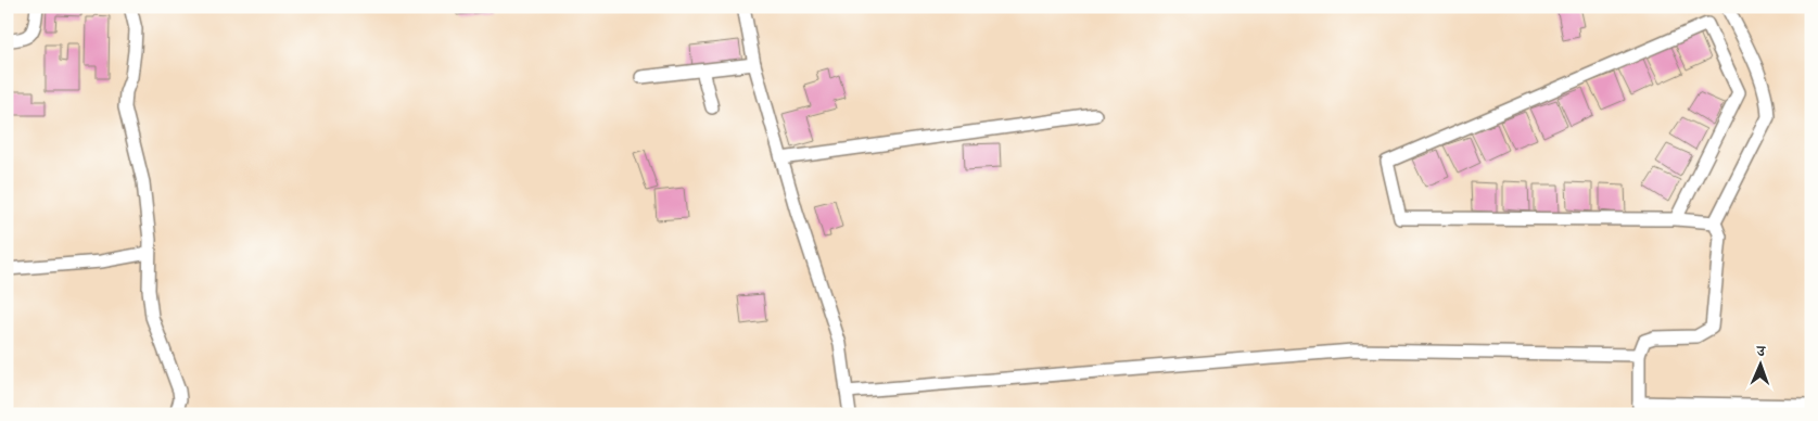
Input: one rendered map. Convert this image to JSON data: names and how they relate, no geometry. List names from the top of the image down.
{
  "north": "top"
}
